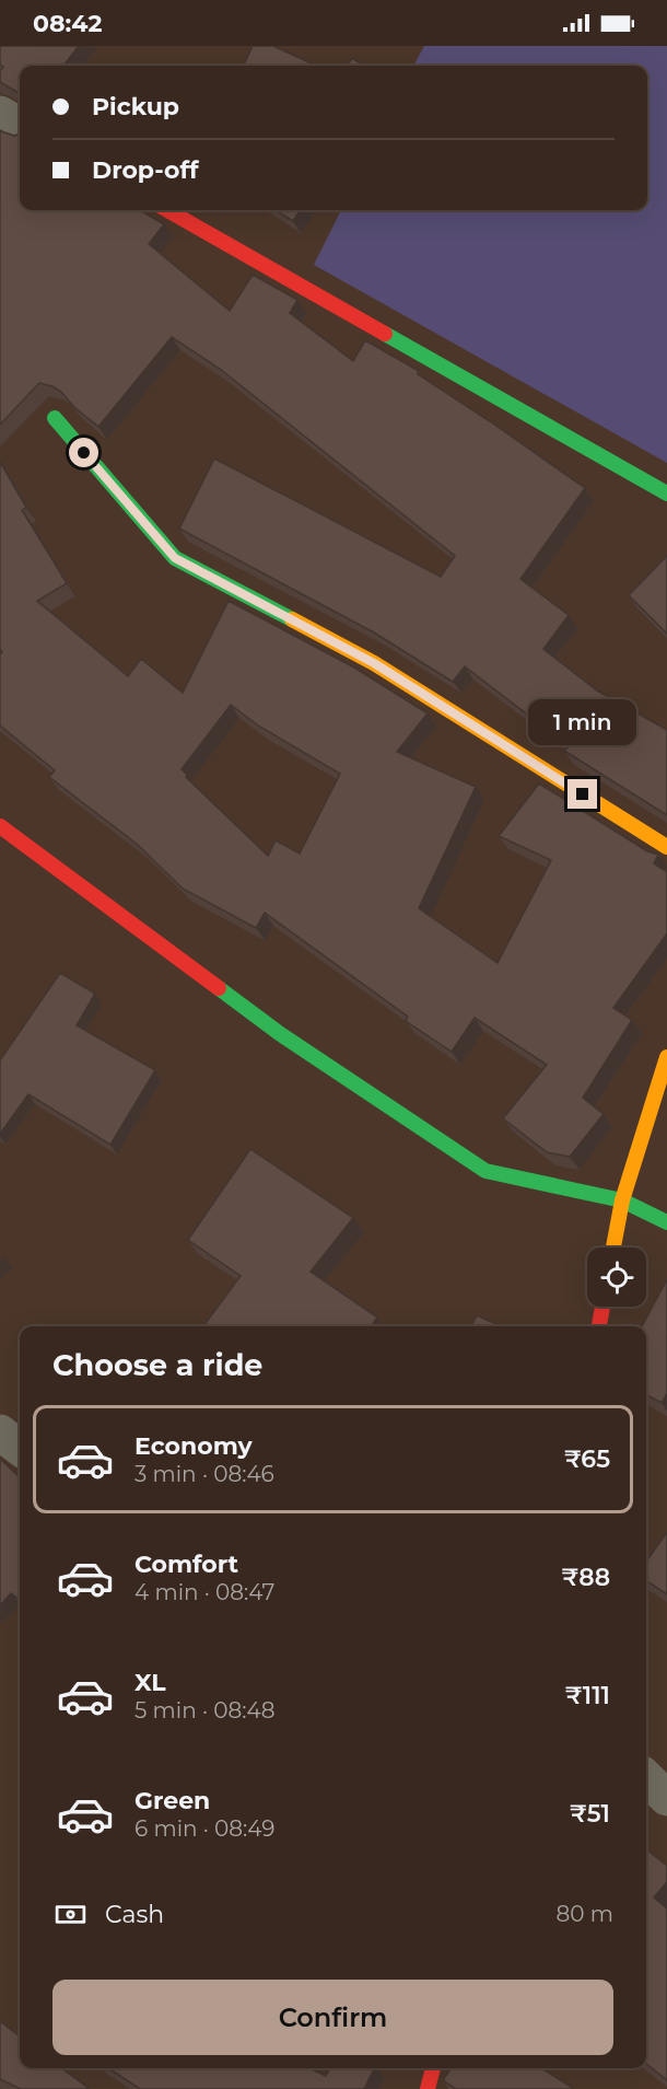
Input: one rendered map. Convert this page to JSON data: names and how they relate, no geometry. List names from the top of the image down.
{
  "page": {
    "status": "08:42",
    "banner": ["Pickup", "Drop-off"],
    "bubble": "1 min",
    "heading": "Choose a ride",
    "list": [
      {
        "name": "Economy",
        "note": "3 min · 08:46",
        "value": "₹65"
      },
      {
        "name": "Comfort",
        "note": "4 min · 08:47",
        "value": "₹88"
      },
      {
        "name": "XL",
        "note": "5 min · 08:48",
        "value": "₹111"
      },
      {
        "name": "Green",
        "note": "6 min · 08:49",
        "value": "₹51"
      }
    ],
    "pay": ["Cash", "80 m"],
    "buttons": "Confirm"
  }
}
